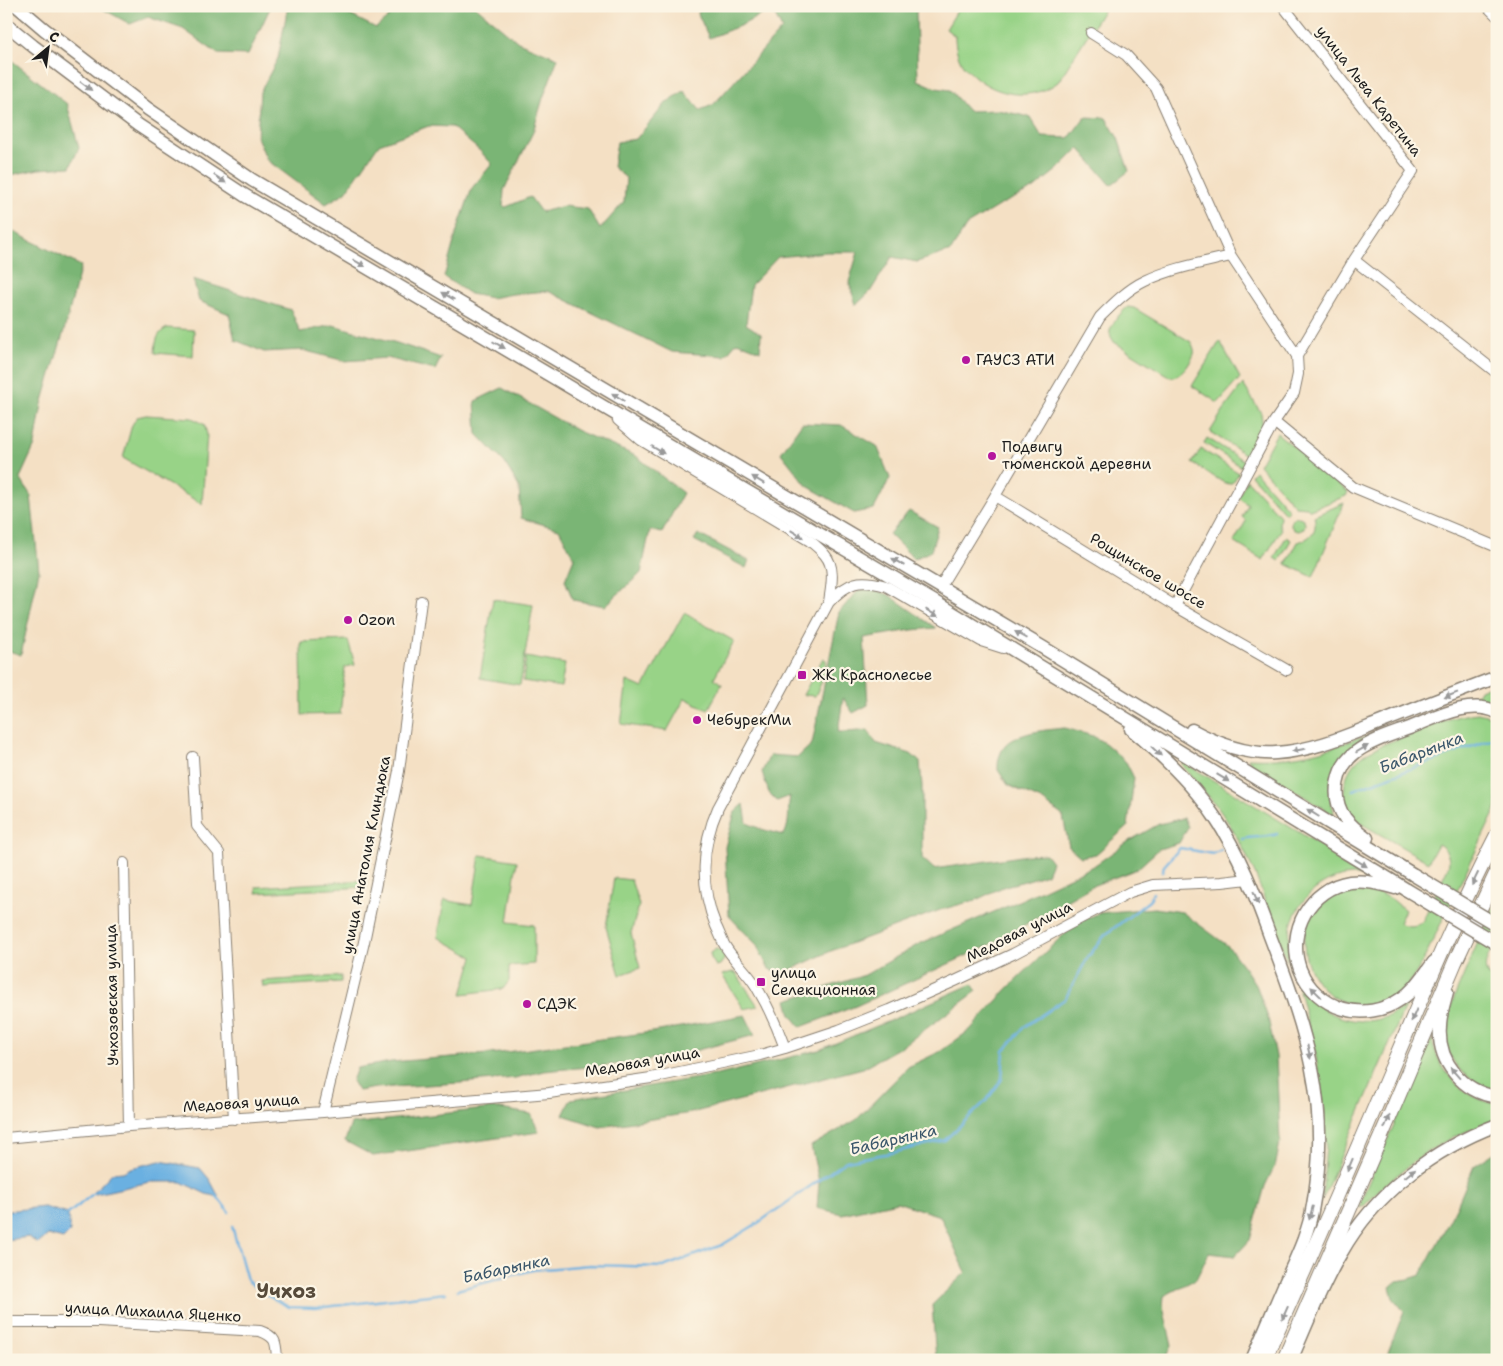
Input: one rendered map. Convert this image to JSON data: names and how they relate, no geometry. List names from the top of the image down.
{
  "streets": {
    "street": [
      "улица Льва Каретина",
      "Рощинское шоссе",
      "улица Анатолия Клиндюка",
      "Медовая улица",
      "Учхозовская улица",
      "улица Михаила Яценко"
    ]
  },
  "crossings": [
    ["улица Анатолия Клиндюка", "Медовая улица"],
    ["Медовая улица", "Учхозовская улица"]
  ],
  "districts": ["Учхоз"],
  "water": ["Бабарынка"],
  "places": {
    "other": [
      "ГАУСЗ АТИ",
      "Подвигу тюменской деревни",
      "Ozon",
      "ЧебурекМи",
      "СДЭК"
    ],
    "transit": ["ЖК Краснолесье", "улица Селекционная"]
  },
  "north": "top right"
}
